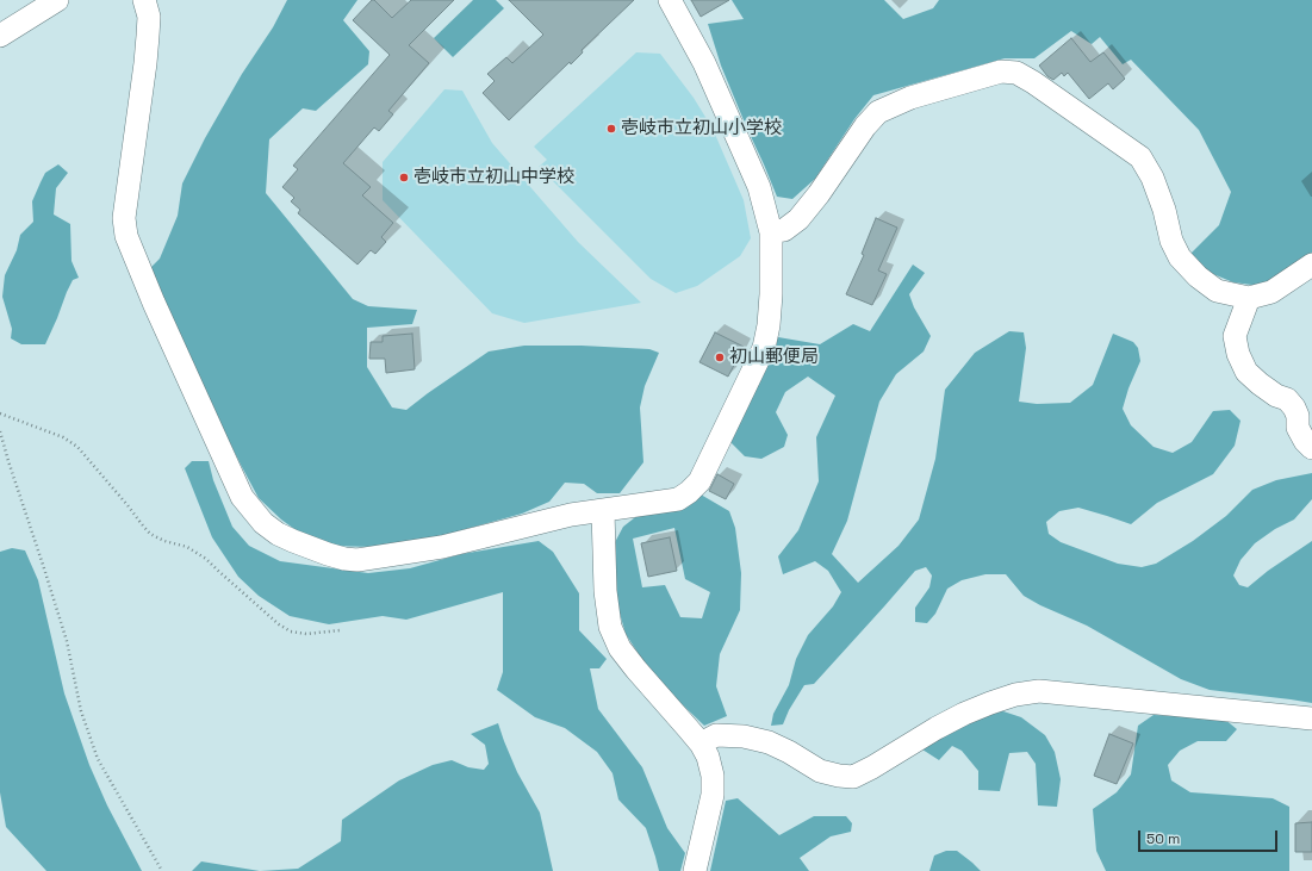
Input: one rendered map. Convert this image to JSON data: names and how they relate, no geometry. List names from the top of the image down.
{
  "places": ["壱岐市立初山小学校", "壱岐市立初山中学校", "初山郵便局"],
  "scale_bar": "50 m"
}
